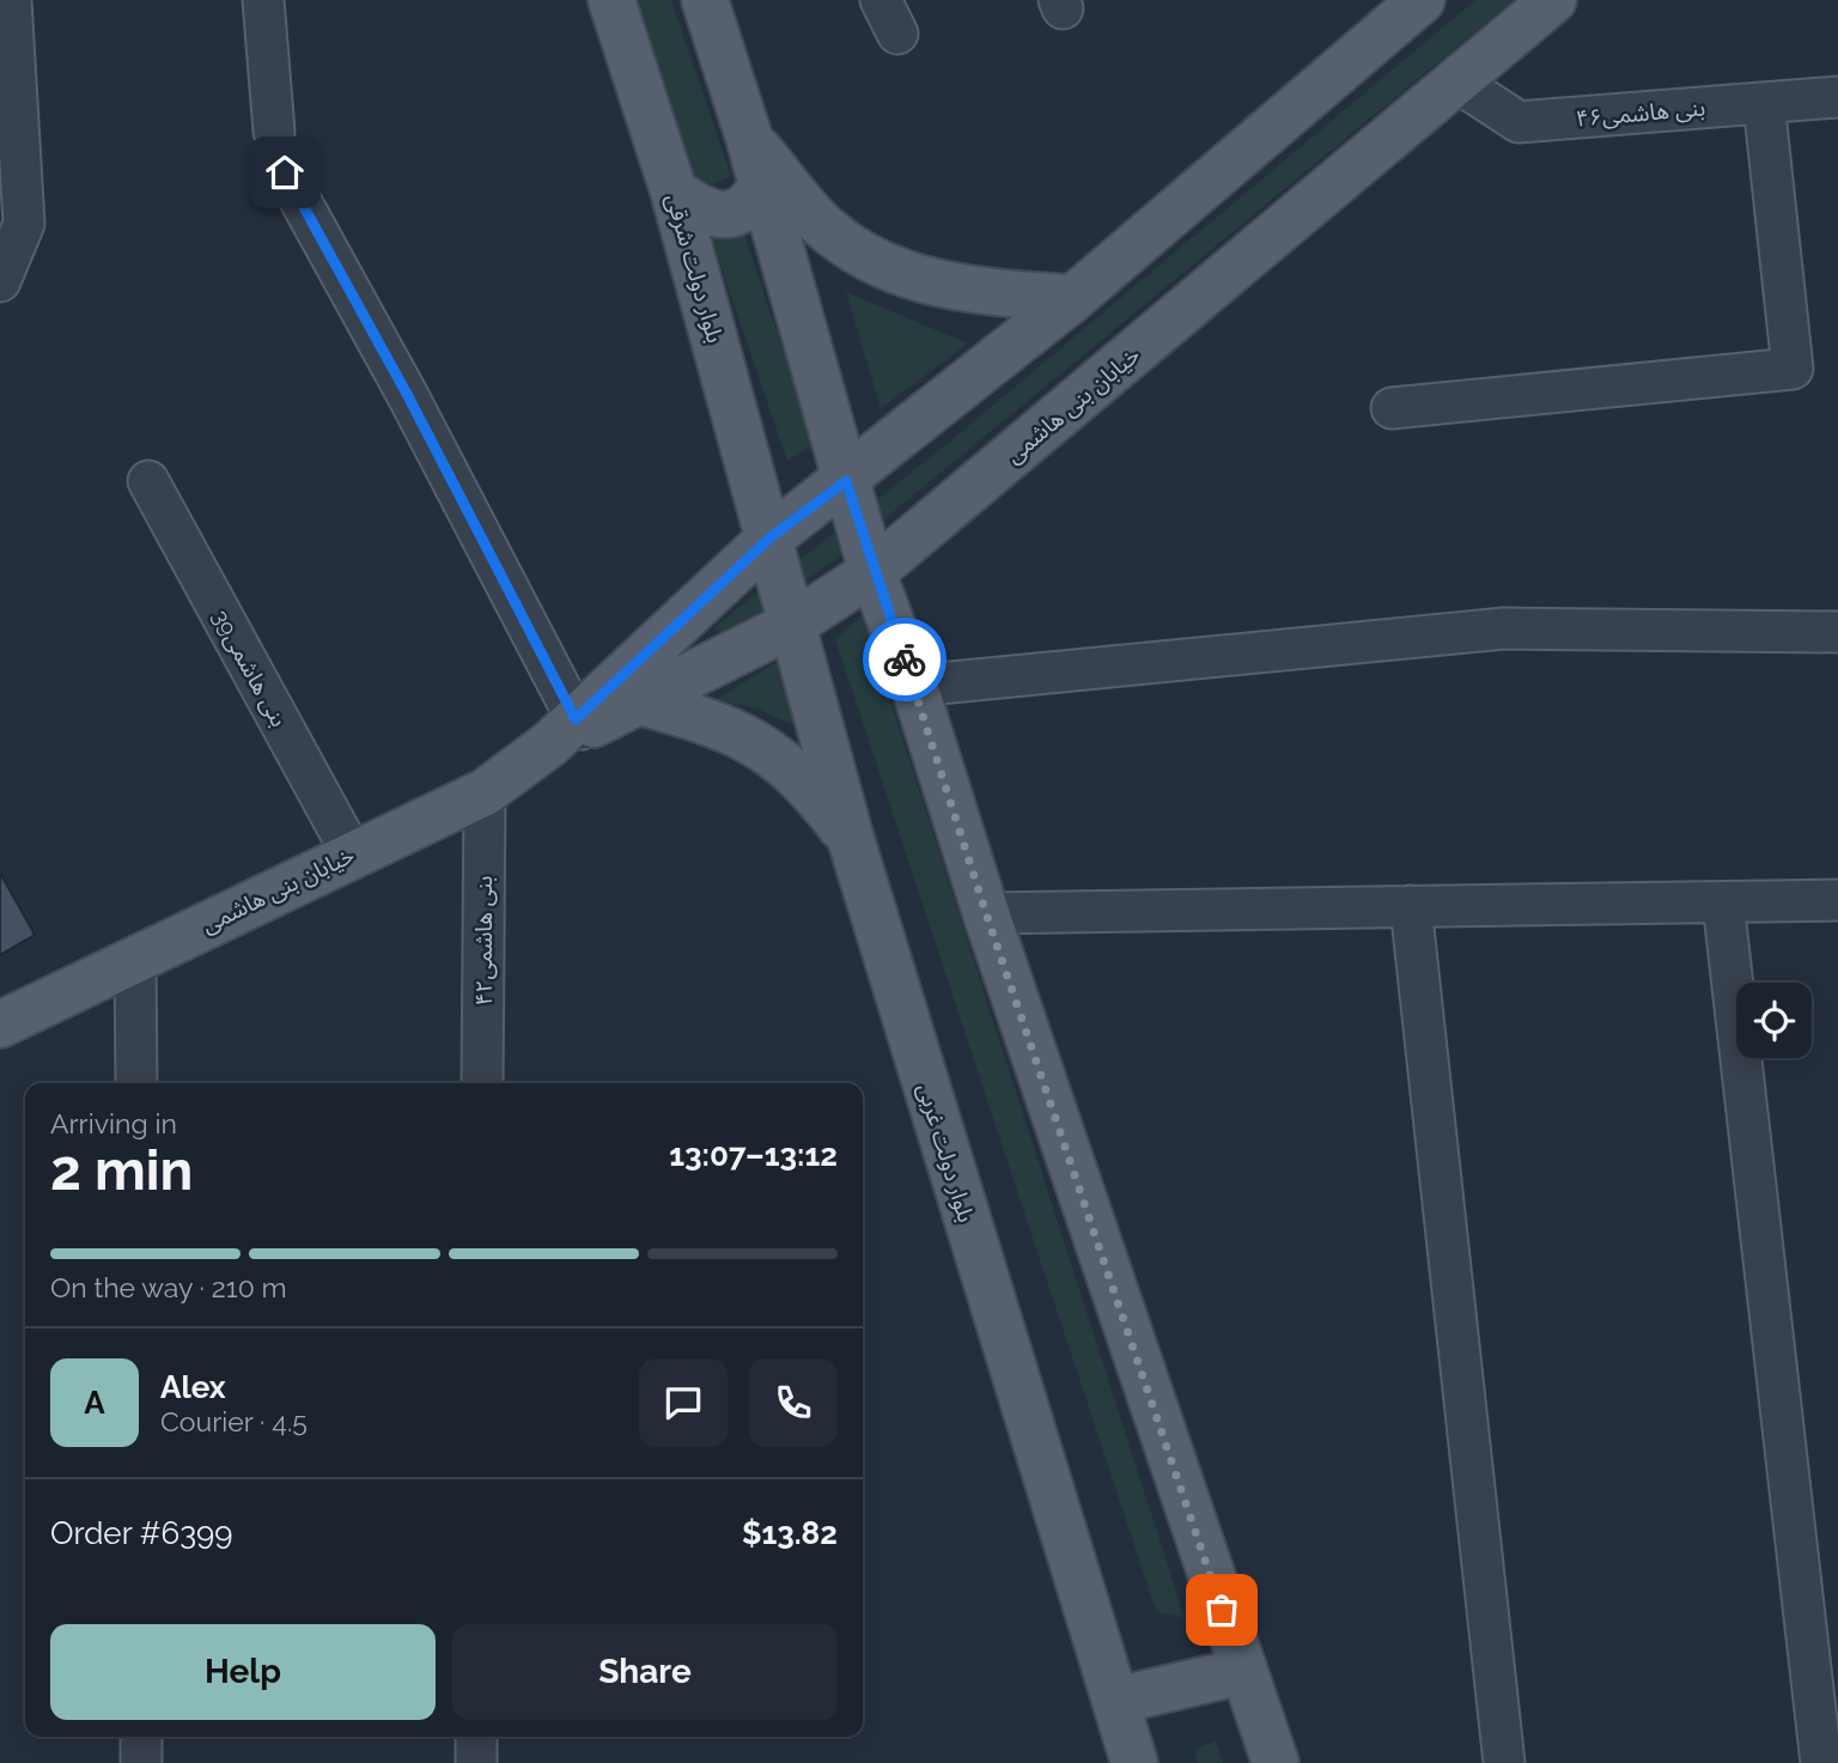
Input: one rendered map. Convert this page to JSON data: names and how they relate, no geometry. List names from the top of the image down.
{
  "streets": {
    "main road": ["بلوار دولت شرقی", "خیابان بنی هاشمی", "بلوار دولت غربی"],
    "street": ["بنی هاشمی۴۶", "بنی هاشمی39", "بنی هاشمی۴۲"]
  },
  "crossings": [
    ["بنی هاشمی۴۶", "خیابان بنی هاشمی"],
    ["بلوار دولت شرقی", "خیابان بنی هاشمی"],
    ["بلوار دولت شرقی", "بلوار دولت غربی"],
    ["خیابان بنی هاشمی", "بنی هاشمی39"],
    ["خیابان بنی هاشمی", "بنی هاشمی۴۲"],
    ["خیابان بنی هاشمی", "بلوار دولت غربی"]
  ],
  "page": {
    "heading": ["2 min", "Arriving in", "13:07–13:12"],
    "panel": [
      "Alex",
      "Courier · 4.5",
      "Order #6399",
      "$13.82"
    ],
    "bar": "On the way · 210 m",
    "round": "A",
    "buttons": ["Help", "Share"]
  }
}
